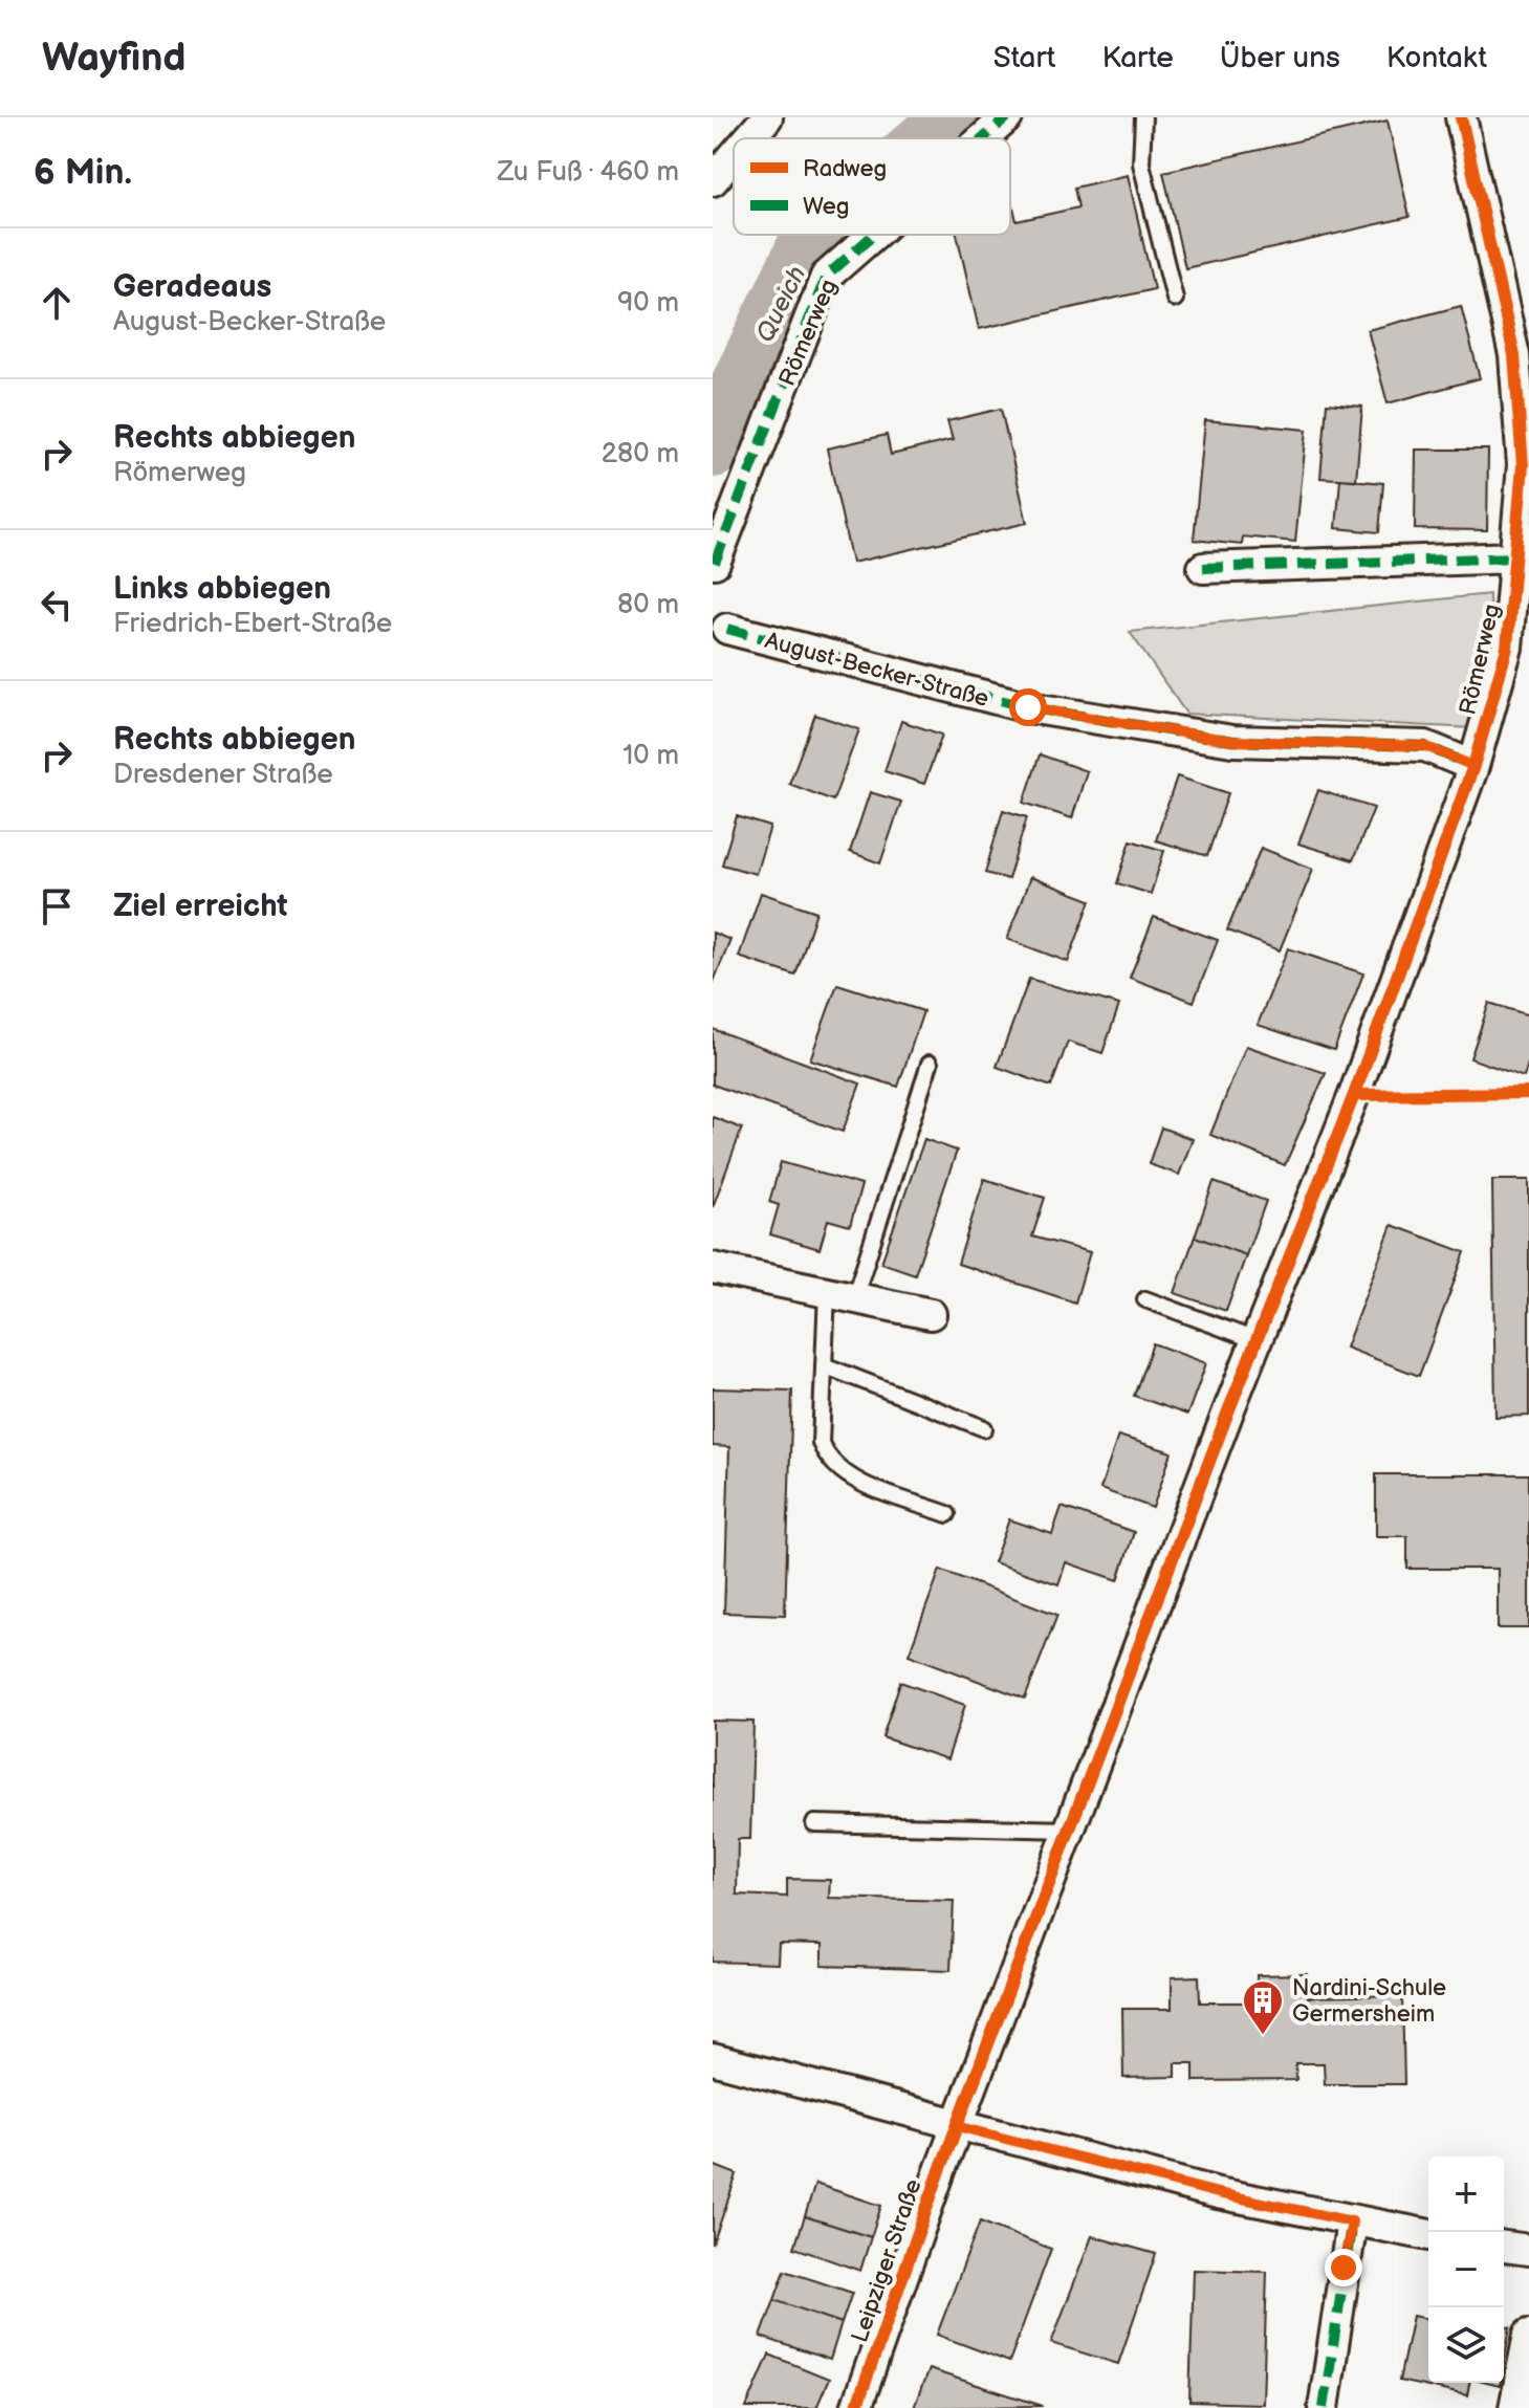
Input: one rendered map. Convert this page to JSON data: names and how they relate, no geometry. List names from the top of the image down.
{
  "streets": {
    "street": ["Römerweg", "August-Becker-Straße", "Leipziger Straße"]
  },
  "crossings": [
    ["Römerweg", "August-Becker-Straße"],
    ["Römerweg", "Leipziger Straße"]
  ],
  "water": ["Queich"],
  "places": {
    "building": ["Nardini-Schule Germersheim"]
  },
  "legend": ["Radweg", "Weg"],
  "page": {
    "header": "Wayfind",
    "nav": [
      "Start",
      "Karte",
      "Über uns",
      "Kontakt"
    ],
    "heading": ["6 Min.", "Zu Fuß · 460 m"],
    "list": [
      ["Geradeaus", "August-Becker-Straße", "90 m"],
      ["Rechts abbiegen", "Römerweg", "280 m"],
      ["Links abbiegen", "Friedrich-Ebert-Straße", "80 m"],
      ["Rechts abbiegen", "Dresdener Straße", "10 m"],
      "Ziel erreicht"
    ],
    "map_buttons": ["+", "−"]
  }
}
